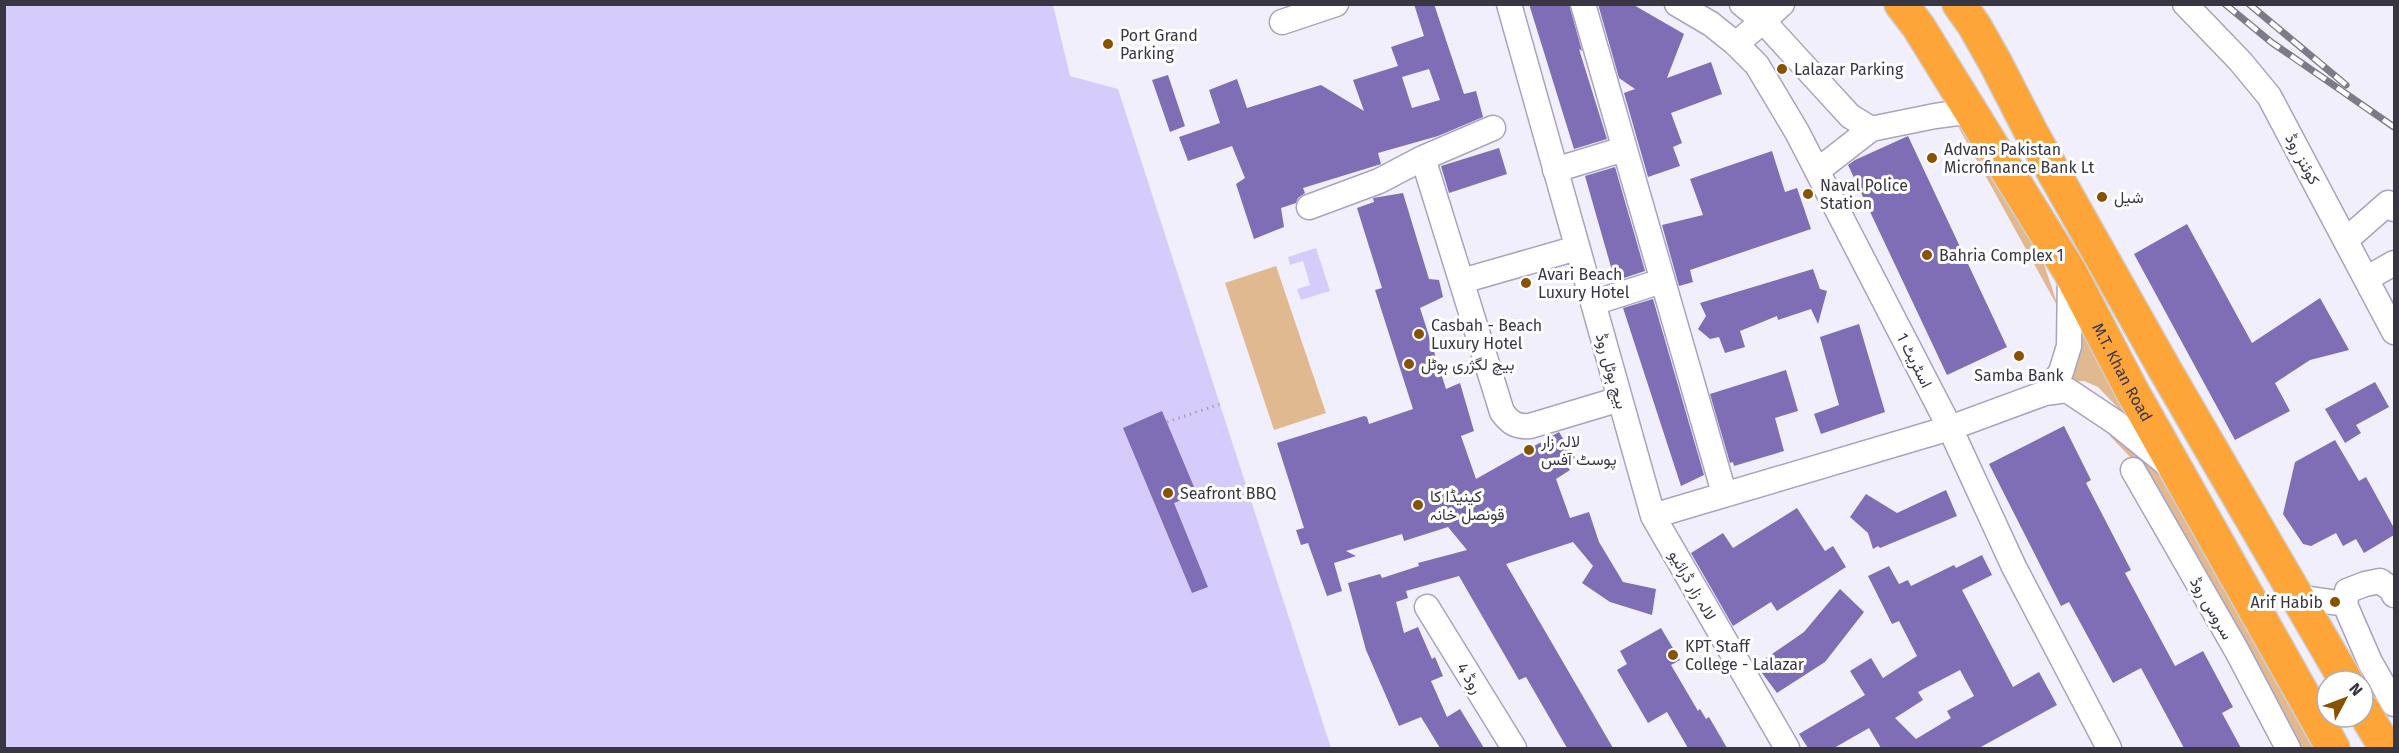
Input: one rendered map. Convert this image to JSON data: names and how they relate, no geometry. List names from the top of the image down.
{
  "streets": {
    "highway": ["M.T. Khan Road"],
    "street": [
      "کوئنز روڈ",
      "اسٹریٹ 1",
      "بیچ ہوٹل روڈ",
      "لالہ زار ڈرائیو",
      "سروس روڈ",
      "روڈ 4"
    ]
  },
  "crossings": [
    ["بیچ ہوٹل روڈ", "لالہ زار ڈرائیو"]
  ],
  "places": [
    "Port Grand Parking",
    "Lalazar Parking",
    "Advans Pakistan Microfinance Bank Lt",
    "Naval Police Station",
    "شیل",
    "Bahria Complex 1",
    "Avari Beach Luxury Hotel",
    "Casbah - Beach Luxury Hotel",
    "Samba Bank",
    "بیچ لگژری ہوٹل",
    "لالہ زار پوسٹ آفس",
    "Seafront BBQ",
    "کینیڈا کا قونصل خانہ",
    "Arif Habib",
    "KPT Staff College - Lalazar"
  ],
  "north": "top right"
}
